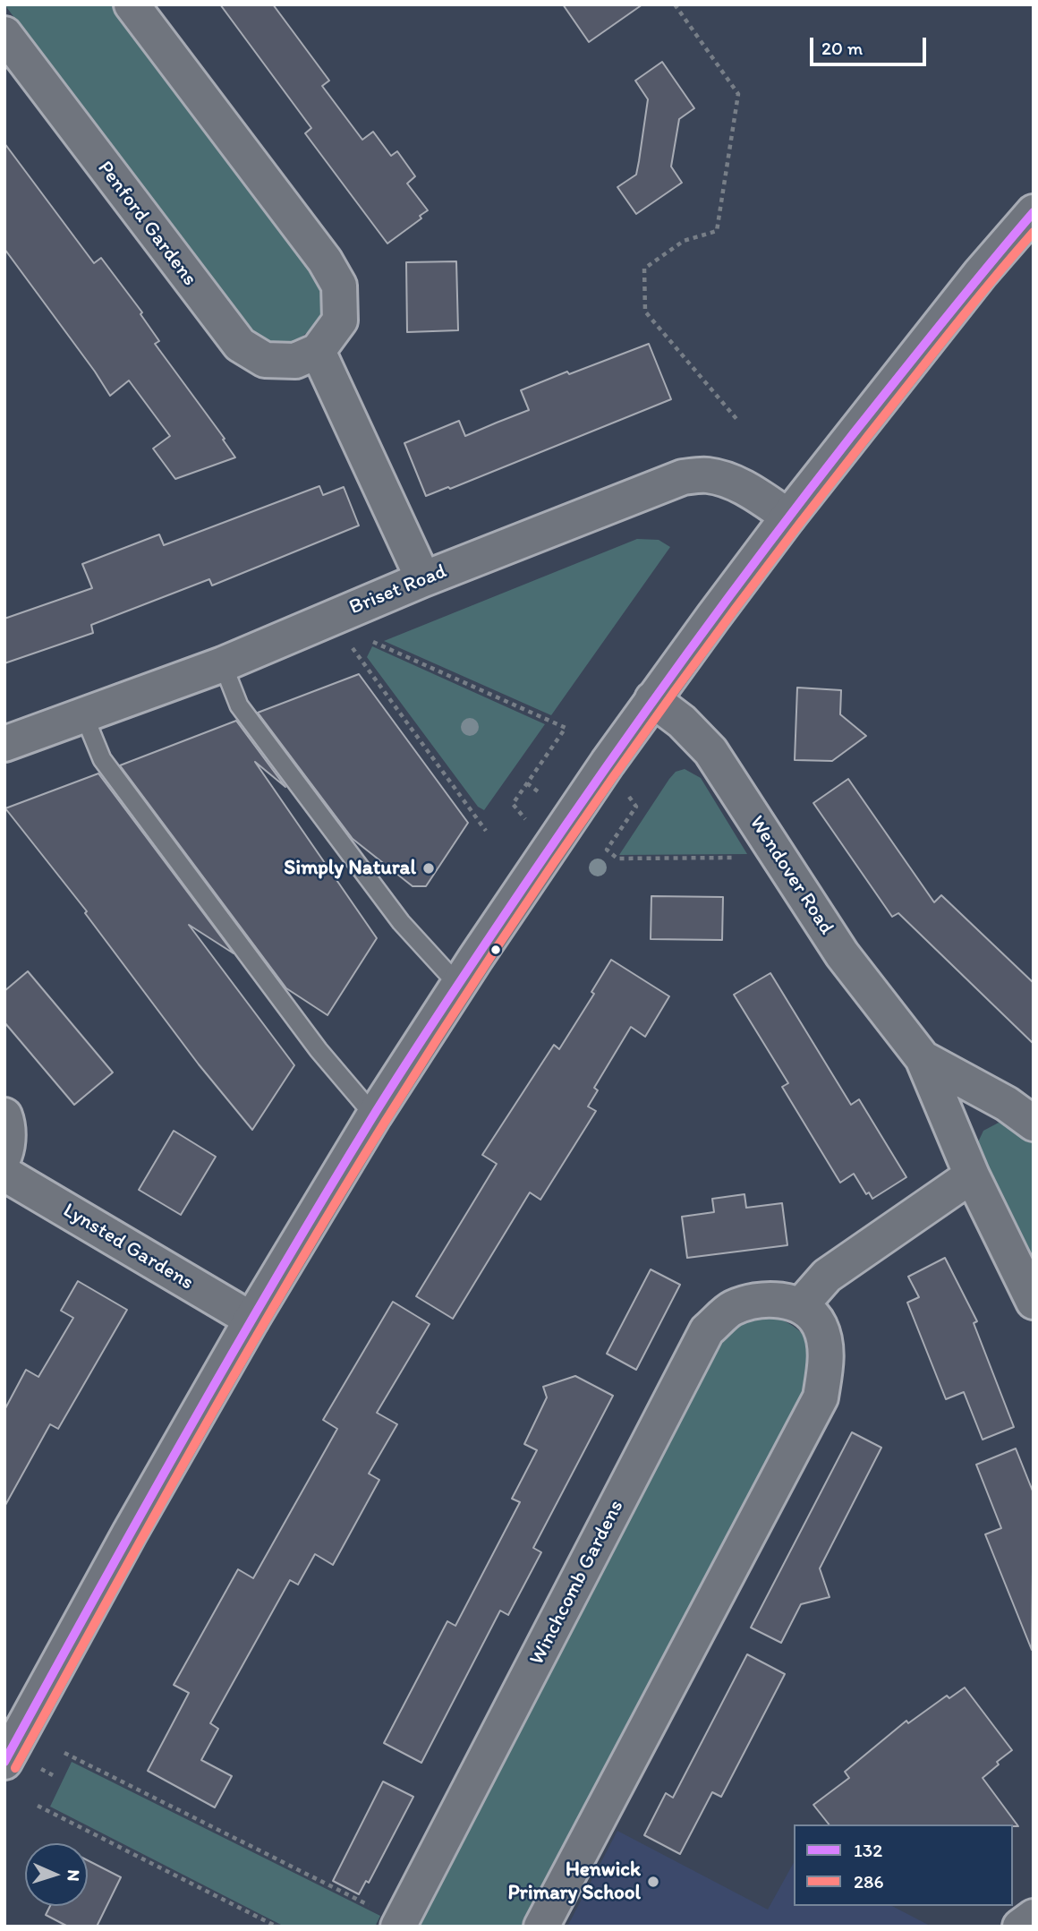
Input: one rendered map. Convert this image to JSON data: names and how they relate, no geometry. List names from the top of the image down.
{
  "streets": {
    "street": [
      "Penford Gardens",
      "Briset Road",
      "Wendover Road",
      "Lynsted Gardens",
      "Winchcomb Gardens"
    ]
  },
  "places": ["Simply Natural", "Henwick Primary School"],
  "lines": ["transit line 132", "transit line 286"],
  "legend": ["132", "286"],
  "scale_bar": "20 m",
  "north": "right"
}
